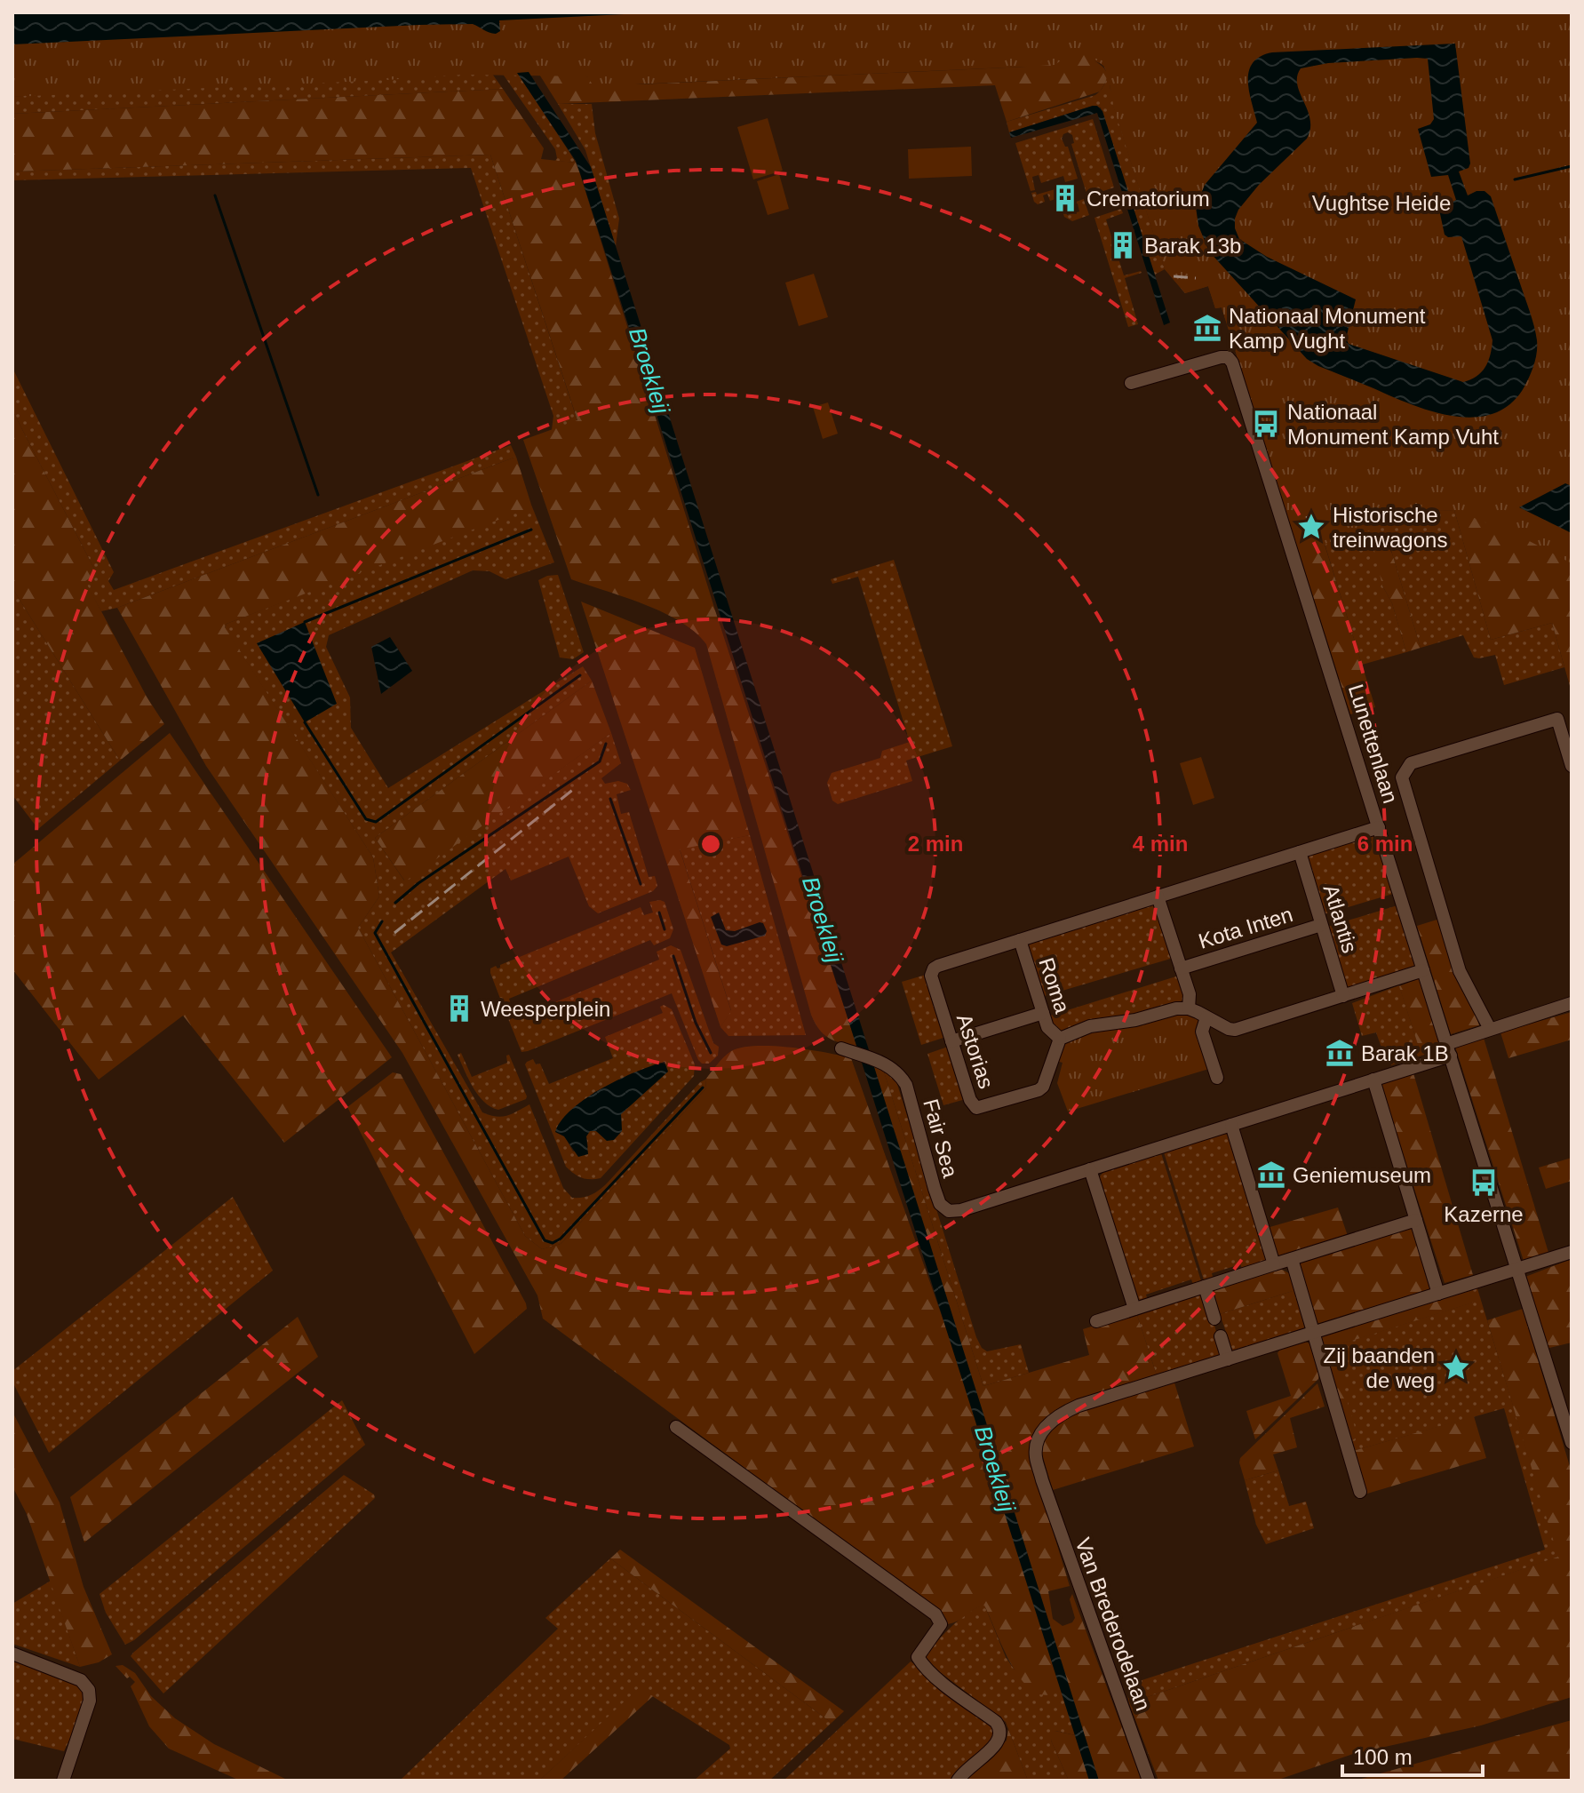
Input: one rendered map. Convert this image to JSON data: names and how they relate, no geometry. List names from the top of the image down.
{
  "streets": {
    "street": [
      "Lunettenlaan",
      "Atlantis",
      "Kota Inten",
      "Roma",
      "Astorias",
      "Fair Sea",
      "Van Brederodelaan"
    ]
  },
  "crossings": [
    ["Lunettenlaan", "Astorias"],
    ["Lunettenlaan", "Van Brederodelaan"],
    ["Atlantis", "Kota Inten"],
    ["Atlantis", "Astorias"],
    ["Roma", "Astorias"]
  ],
  "water": ["Broekleij"],
  "parks": ["Vughtse Heide"],
  "places": {
    "building": ["Crematorium", "Barak 13b", "Weesperplein"],
    "museum": ["Nationaal Monument Kamp Vught", "Barak 1B", "Geniemuseum"],
    "bus stop": ["Nationaal Monument Kamp Vuht", "Kazerne"],
    "place": ["Historische treinwagons", "Zij baanden de weg"]
  },
  "scale_bar": "100 m",
  "rings": ["2 min", "4 min", "6 min"]
}
